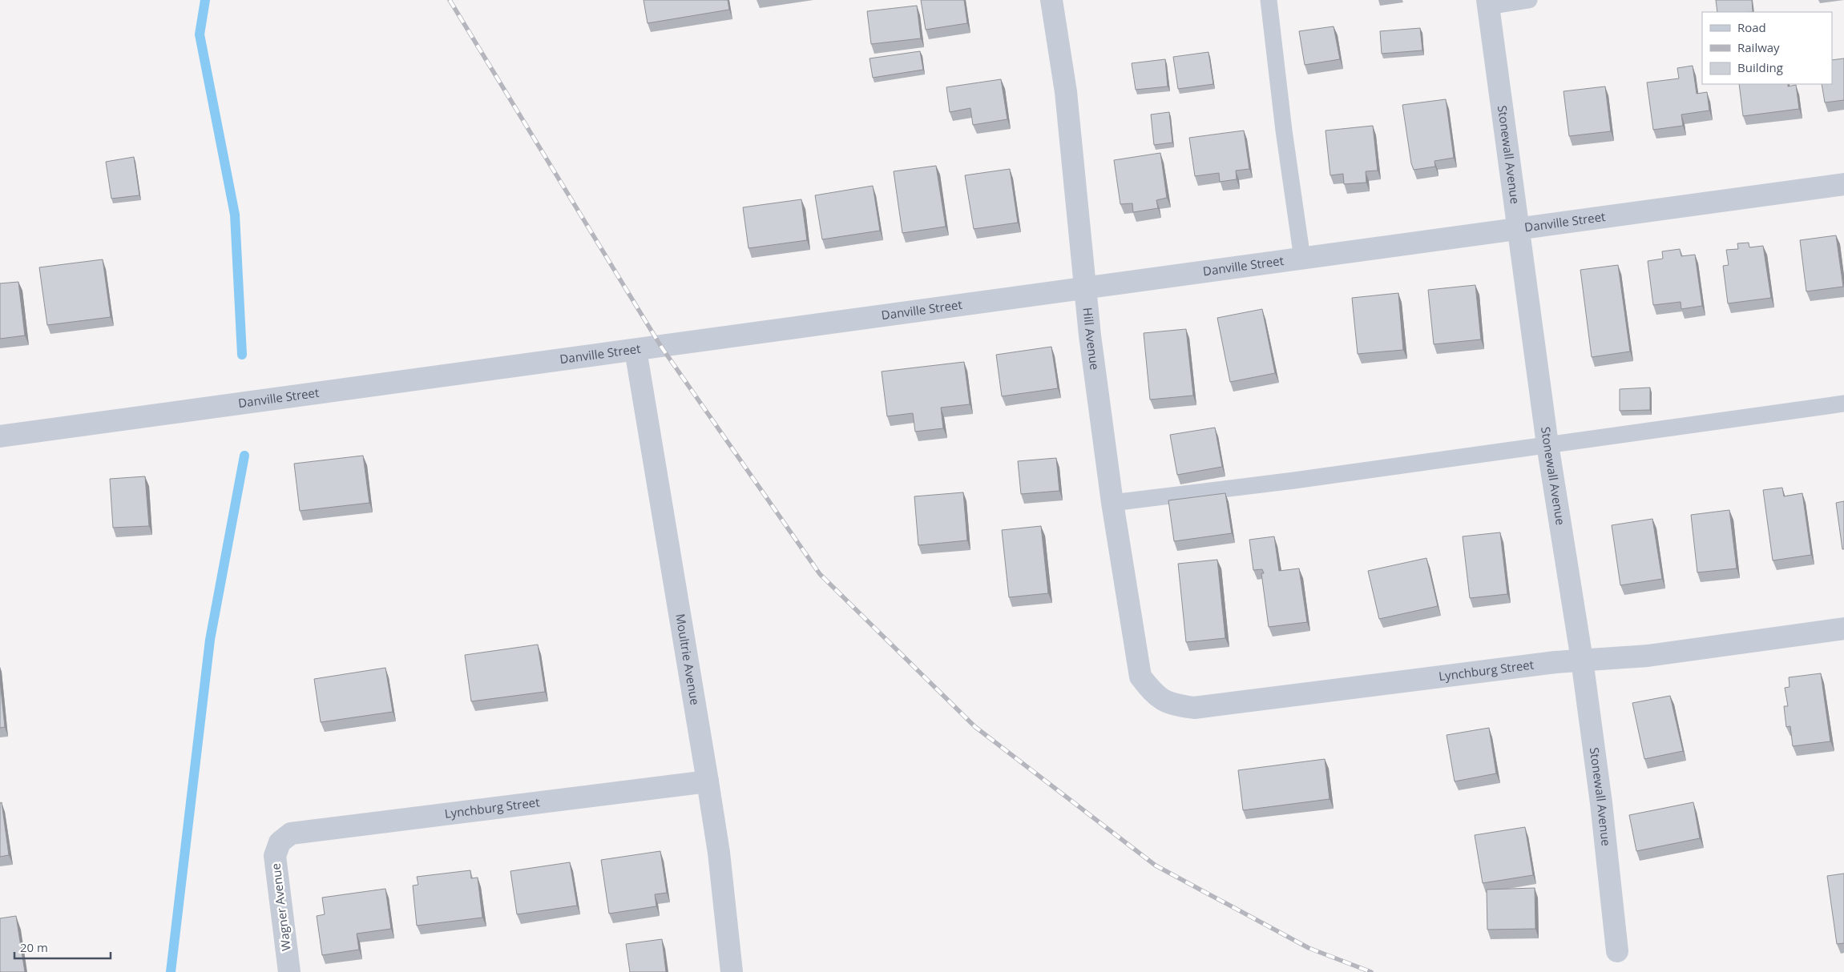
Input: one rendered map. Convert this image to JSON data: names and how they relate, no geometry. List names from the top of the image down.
{
  "streets": {
    "street": [
      "Stonewall Avenue",
      "Danville Street",
      "Hill Avenue",
      "Moultrie Avenue",
      "Lynchburg Street",
      "Wagner Avenue"
    ]
  },
  "crossings": [
    ["Stonewall Avenue", "Danville Street"],
    ["Stonewall Avenue", "Lynchburg Street"],
    ["Danville Street", "Hill Avenue"],
    ["Danville Street", "Moultrie Avenue"],
    ["Hill Avenue", "Lynchburg Street"],
    ["Moultrie Avenue", "Lynchburg Street"],
    ["Lynchburg Street", "Wagner Avenue"]
  ],
  "legend": ["Road", "Railway", "Building"],
  "scale_bar": "20 m"
}
